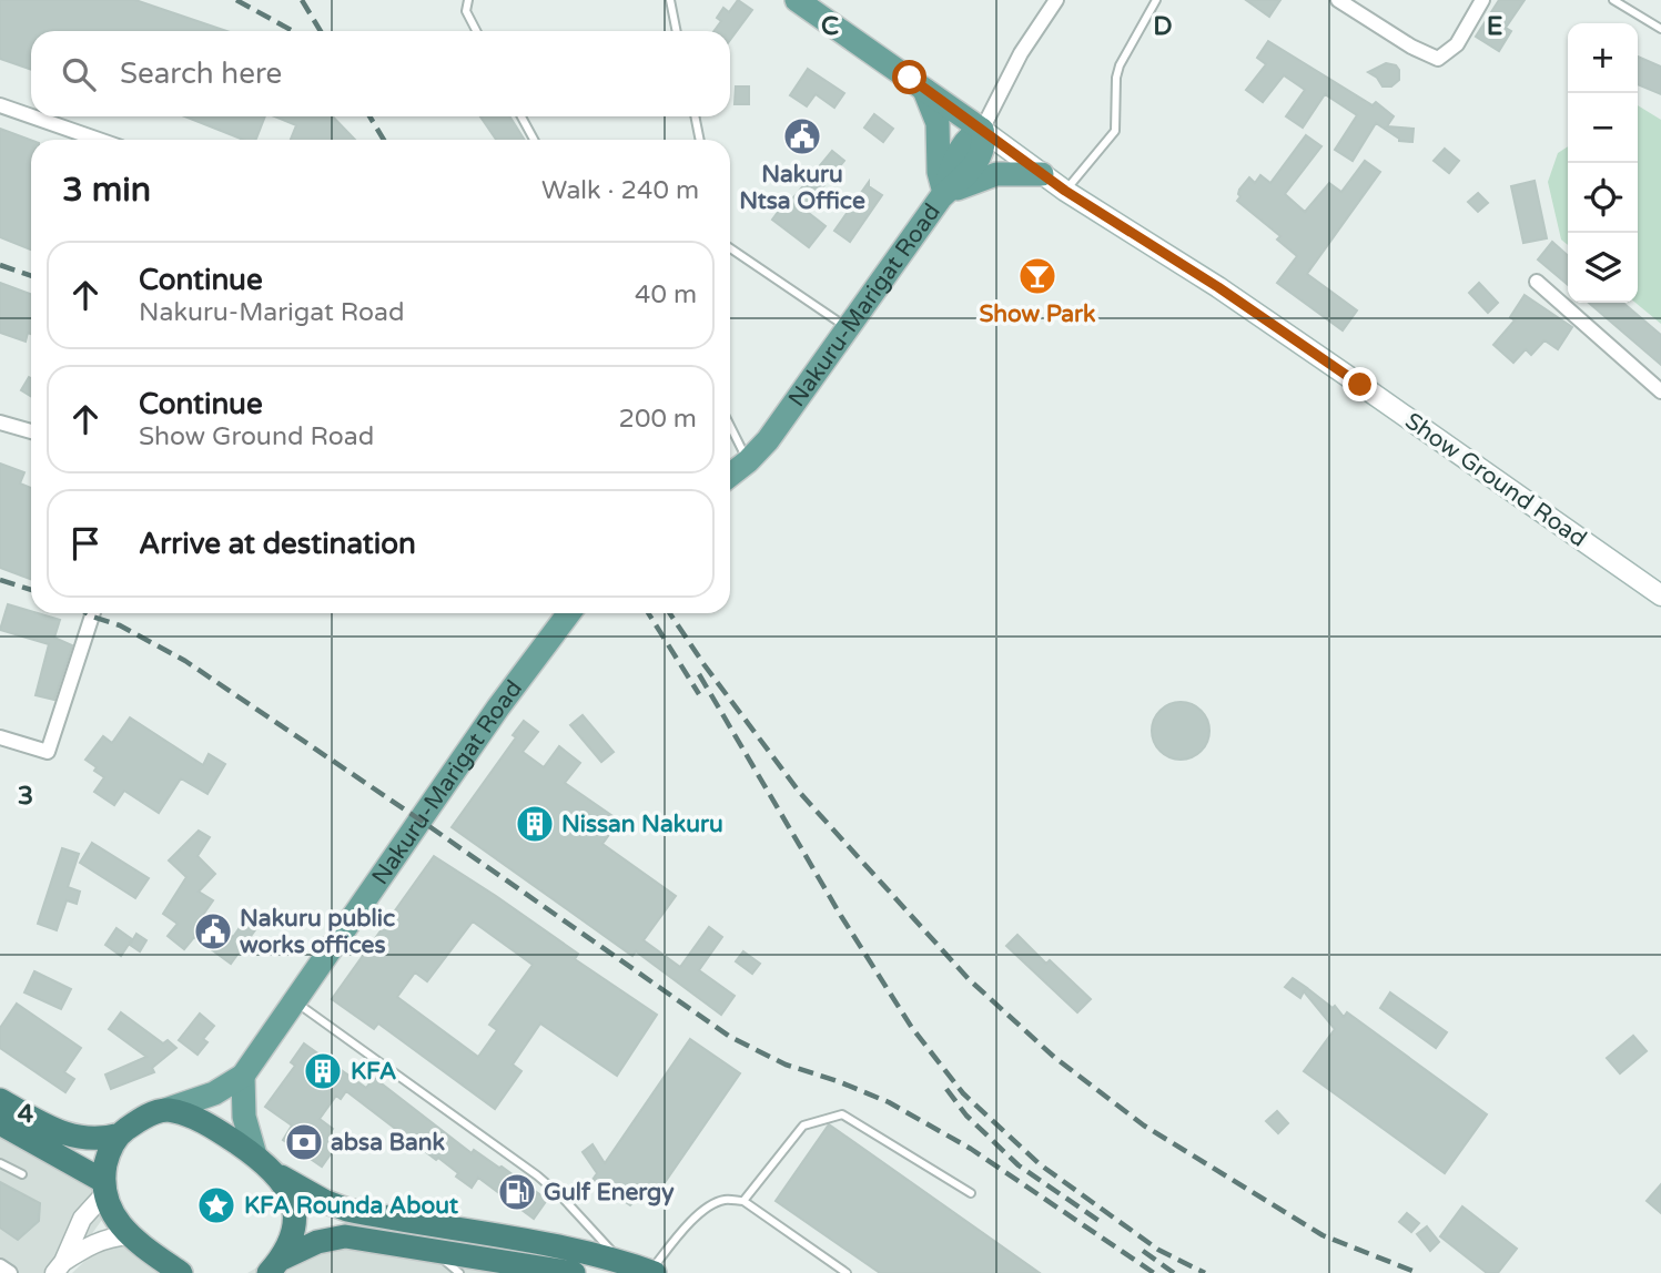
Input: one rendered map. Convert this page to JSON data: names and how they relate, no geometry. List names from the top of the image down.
{
  "streets": {
    "main road": ["Nakuru-Marigat Road", "Show Ground Road"]
  },
  "crossings": [
    ["Nakuru-Marigat Road", "Show Ground Road"]
  ],
  "places": {
    "public building": ["Nakuru Ntsa Office", "Nakuru public works offices"],
    "bar": ["Show Park"],
    "building": ["Nissan Nakuru", "KFA"],
    "bank": ["absa Bank"],
    "fuel station": ["Gulf Energy"],
    "place": ["KFA Rounda About"]
  },
  "page": {
    "map_buttons": ["+", "−"],
    "search": "Search here",
    "heading": ["3 min", "Walk · 240 m"],
    "list": [
      ["Continue", "Nakuru-Marigat Road", "40 m"],
      ["Continue", "Show Ground Road", "200 m"],
      "Arrive at destination"
    ]
  },
  "grid": {
    "columns": ["C", "D", "E"],
    "rows": ["3", "4"]
  }
}
